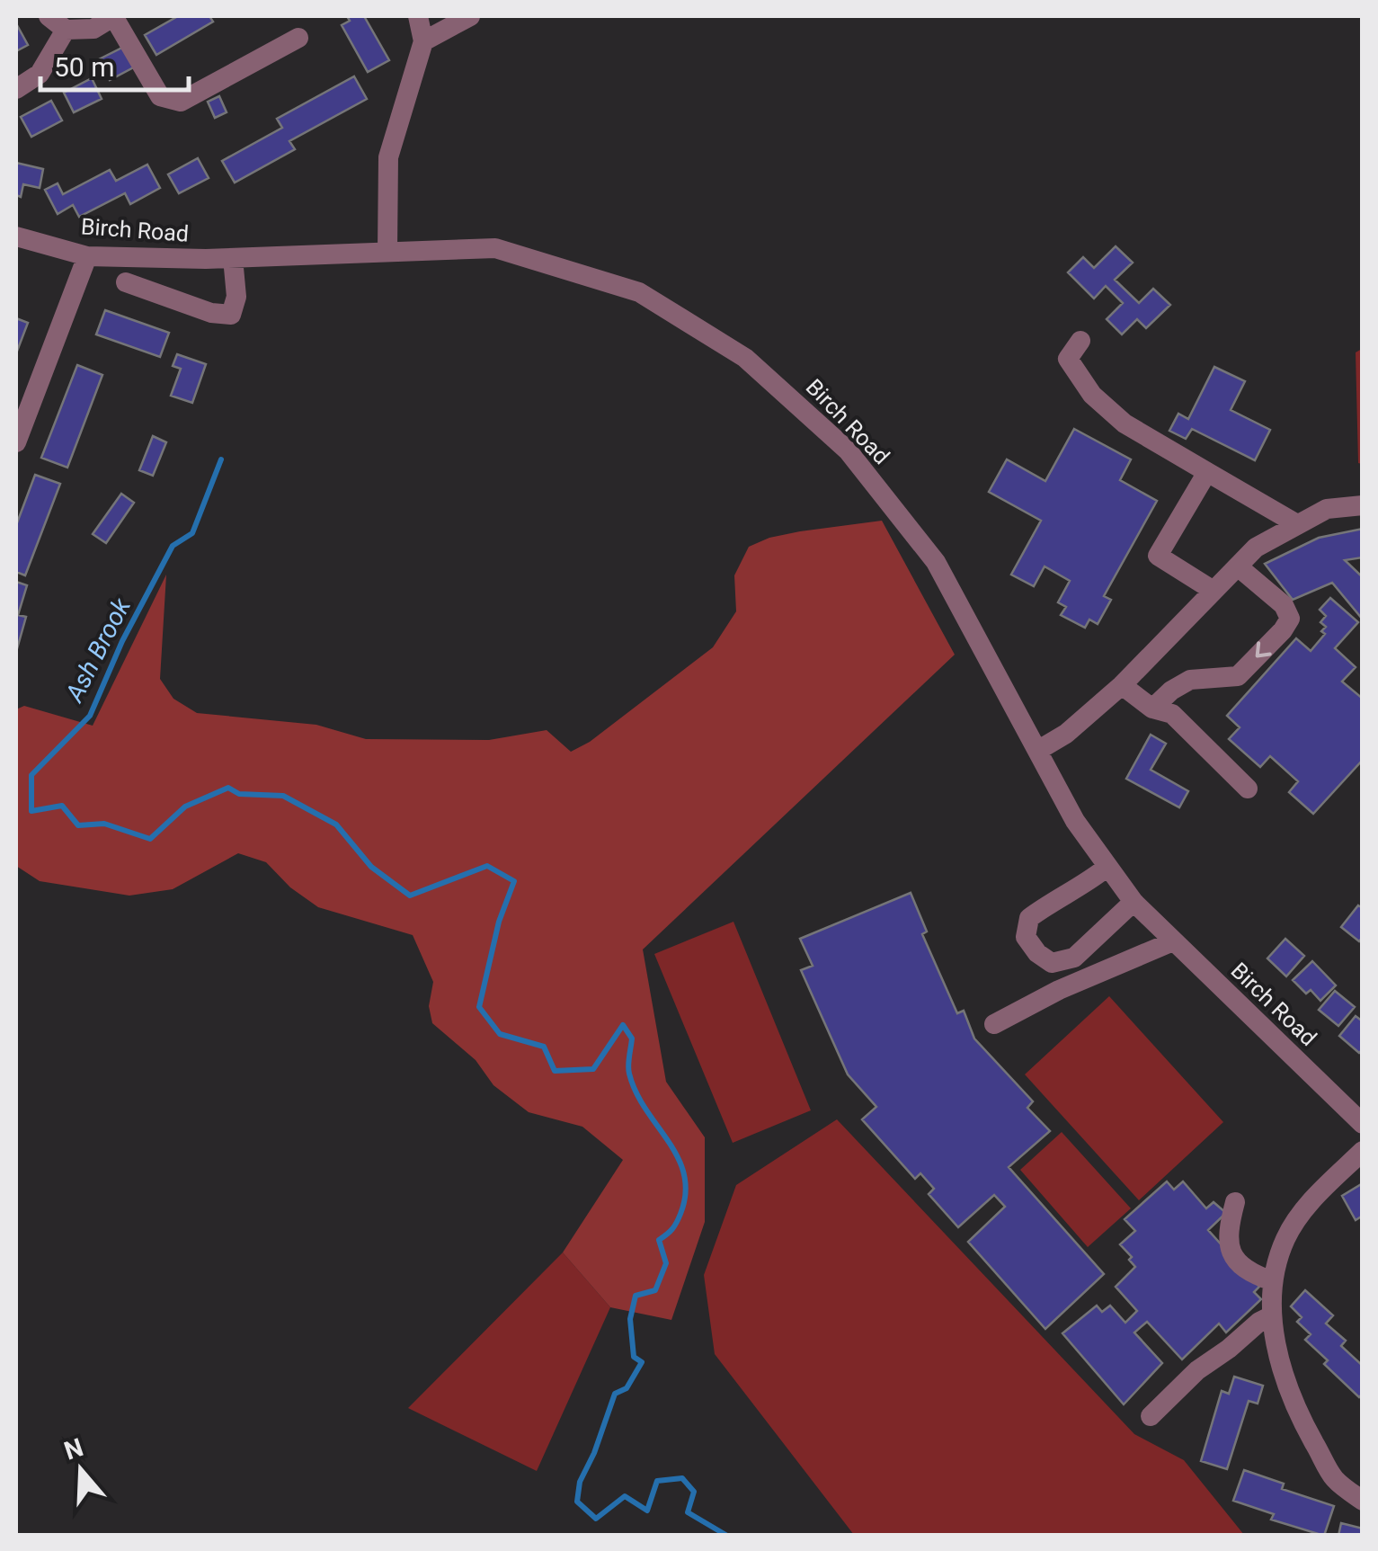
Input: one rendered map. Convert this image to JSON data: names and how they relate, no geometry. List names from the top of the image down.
{
  "streets": {
    "street": ["Birch Road"]
  },
  "water": ["Ash Brook"],
  "scale_bar": "50 m",
  "north": "top"
}
